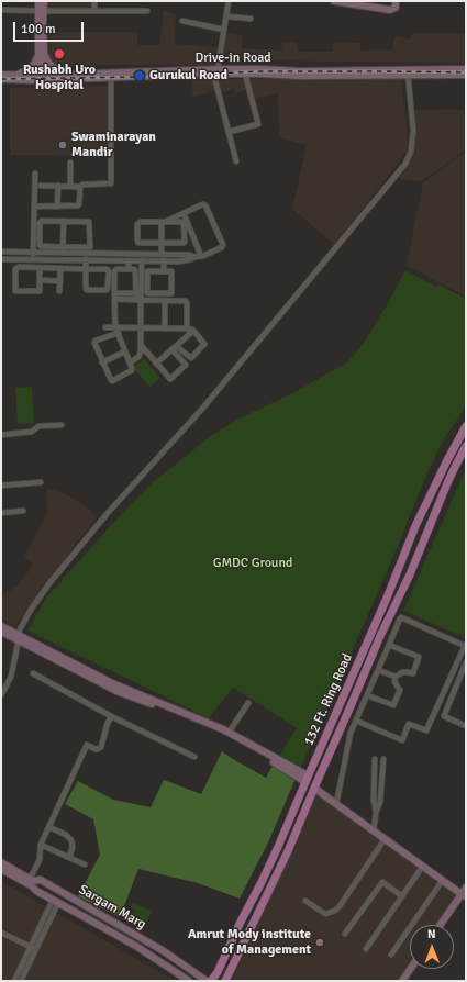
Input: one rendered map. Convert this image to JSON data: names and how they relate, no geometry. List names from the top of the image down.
{
  "streets": {
    "main road": ["Drive-in Road", "132 Ft. Ring Road", "Sargam Marg"]
  },
  "parks": ["GMDC Ground"],
  "places": [
    "Rushabh Uro Hospital",
    "Gurukul Road",
    "Swaminarayan Mandir",
    "Amrut Mody institute of Management"
  ],
  "scale_bar": "100 m",
  "north": "top"
}
